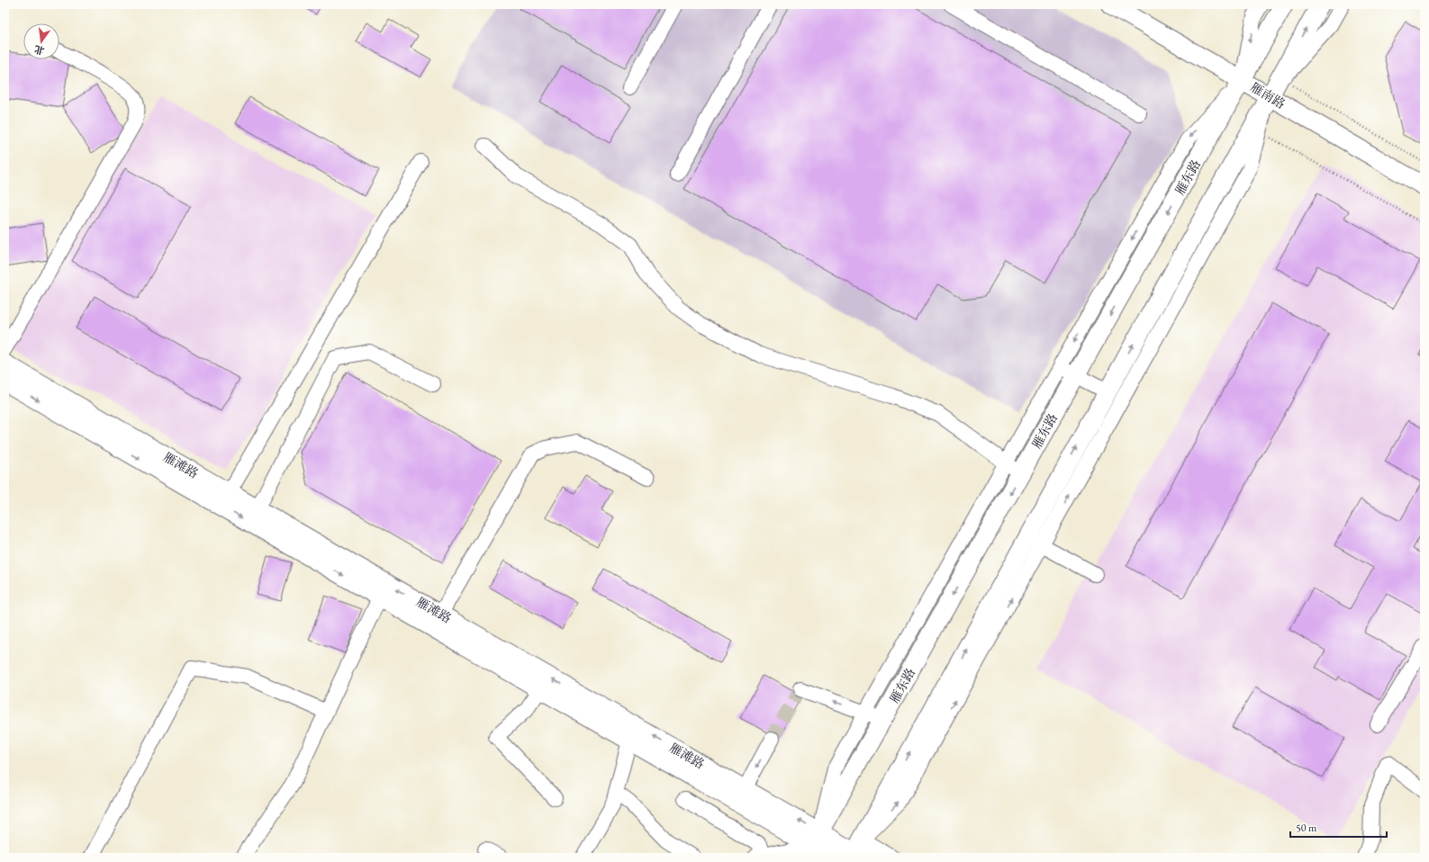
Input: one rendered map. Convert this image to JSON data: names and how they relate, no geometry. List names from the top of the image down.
{
  "streets": {
    "main road": ["雁南路", "雁东路", "雁滩路"]
  },
  "crossings": [
    ["雁南路", "雁东路"],
    ["雁东路", "雁滩路"]
  ],
  "scale_bar": "50 m",
  "north": "bottom"
}
